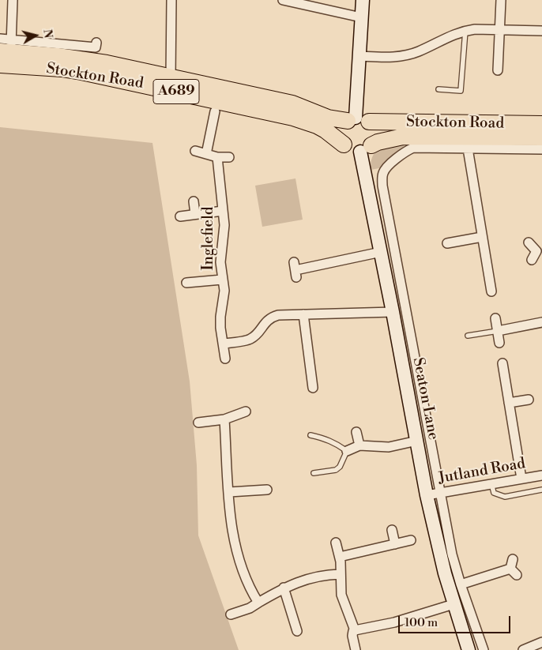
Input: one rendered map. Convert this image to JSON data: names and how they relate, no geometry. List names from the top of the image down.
{
  "streets": {
    "highway": ["Stockton Road", "A689"],
    "main road": ["Seaton Lane"],
    "street": ["Inglefield", "Jutland Road"]
  },
  "crossings": [
    ["Stockton Road", "Seaton Lane"],
    ["Seaton Lane", "Jutland Road"]
  ],
  "scale_bar": "100 m",
  "north": "right"
}
